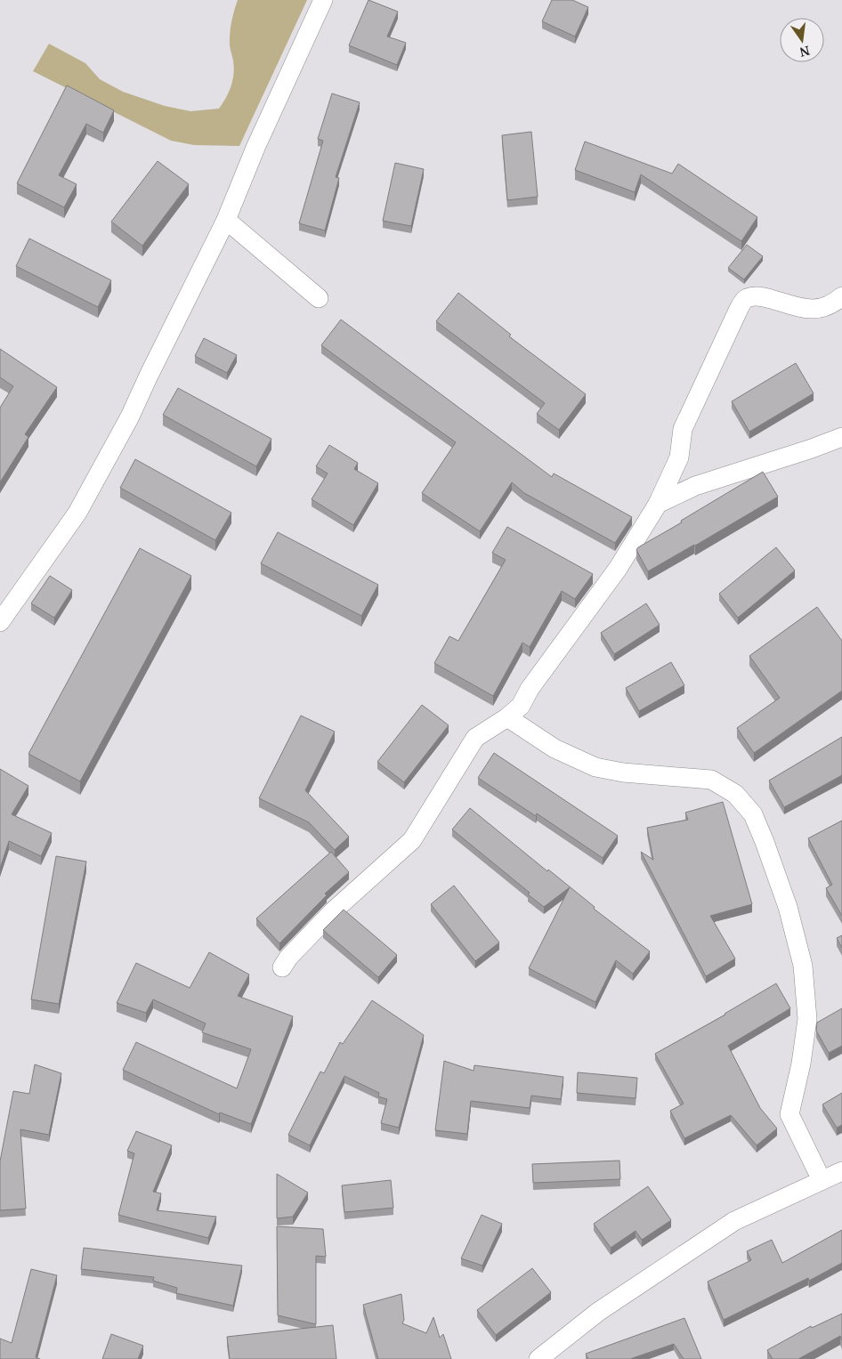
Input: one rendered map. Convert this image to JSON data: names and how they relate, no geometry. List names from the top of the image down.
{
  "north": "bottom"
}
